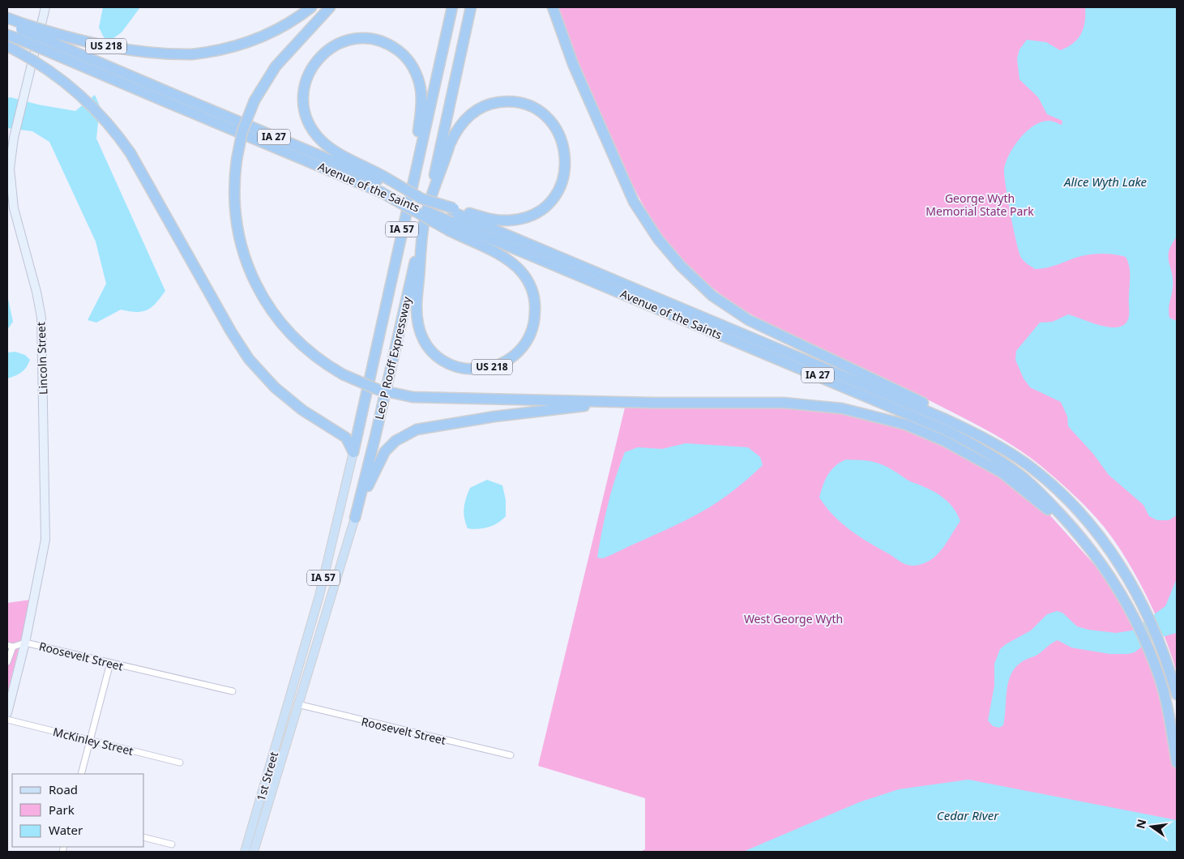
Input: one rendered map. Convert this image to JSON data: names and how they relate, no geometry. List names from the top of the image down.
{
  "streets": {
    "highway": [
      "US 218",
      "IA 27",
      "Avenue of the Saints",
      "IA 57",
      "Leo P Rooff Expressway"
    ],
    "main road": ["Lincoln Street", "1st Street"],
    "street": ["Roosevelt Street", "McKinley Street"]
  },
  "crossings": [
    ["US 218", "Avenue of the Saints"],
    ["US 218", "Leo P Rooff Expressway"],
    ["Lincoln Street", "Roosevelt Street"],
    ["Leo P Rooff Expressway", "Roosevelt Street"],
    ["Leo P Rooff Expressway", "1st Street"],
    ["Roosevelt Street", "1st Street"]
  ],
  "water": ["Alice Wyth Lake", "Cedar River"],
  "parks": ["George Wyth Memorial State Park", "West George Wyth"],
  "legend": ["Road", "Park", "Water"],
  "north": "left"
}
